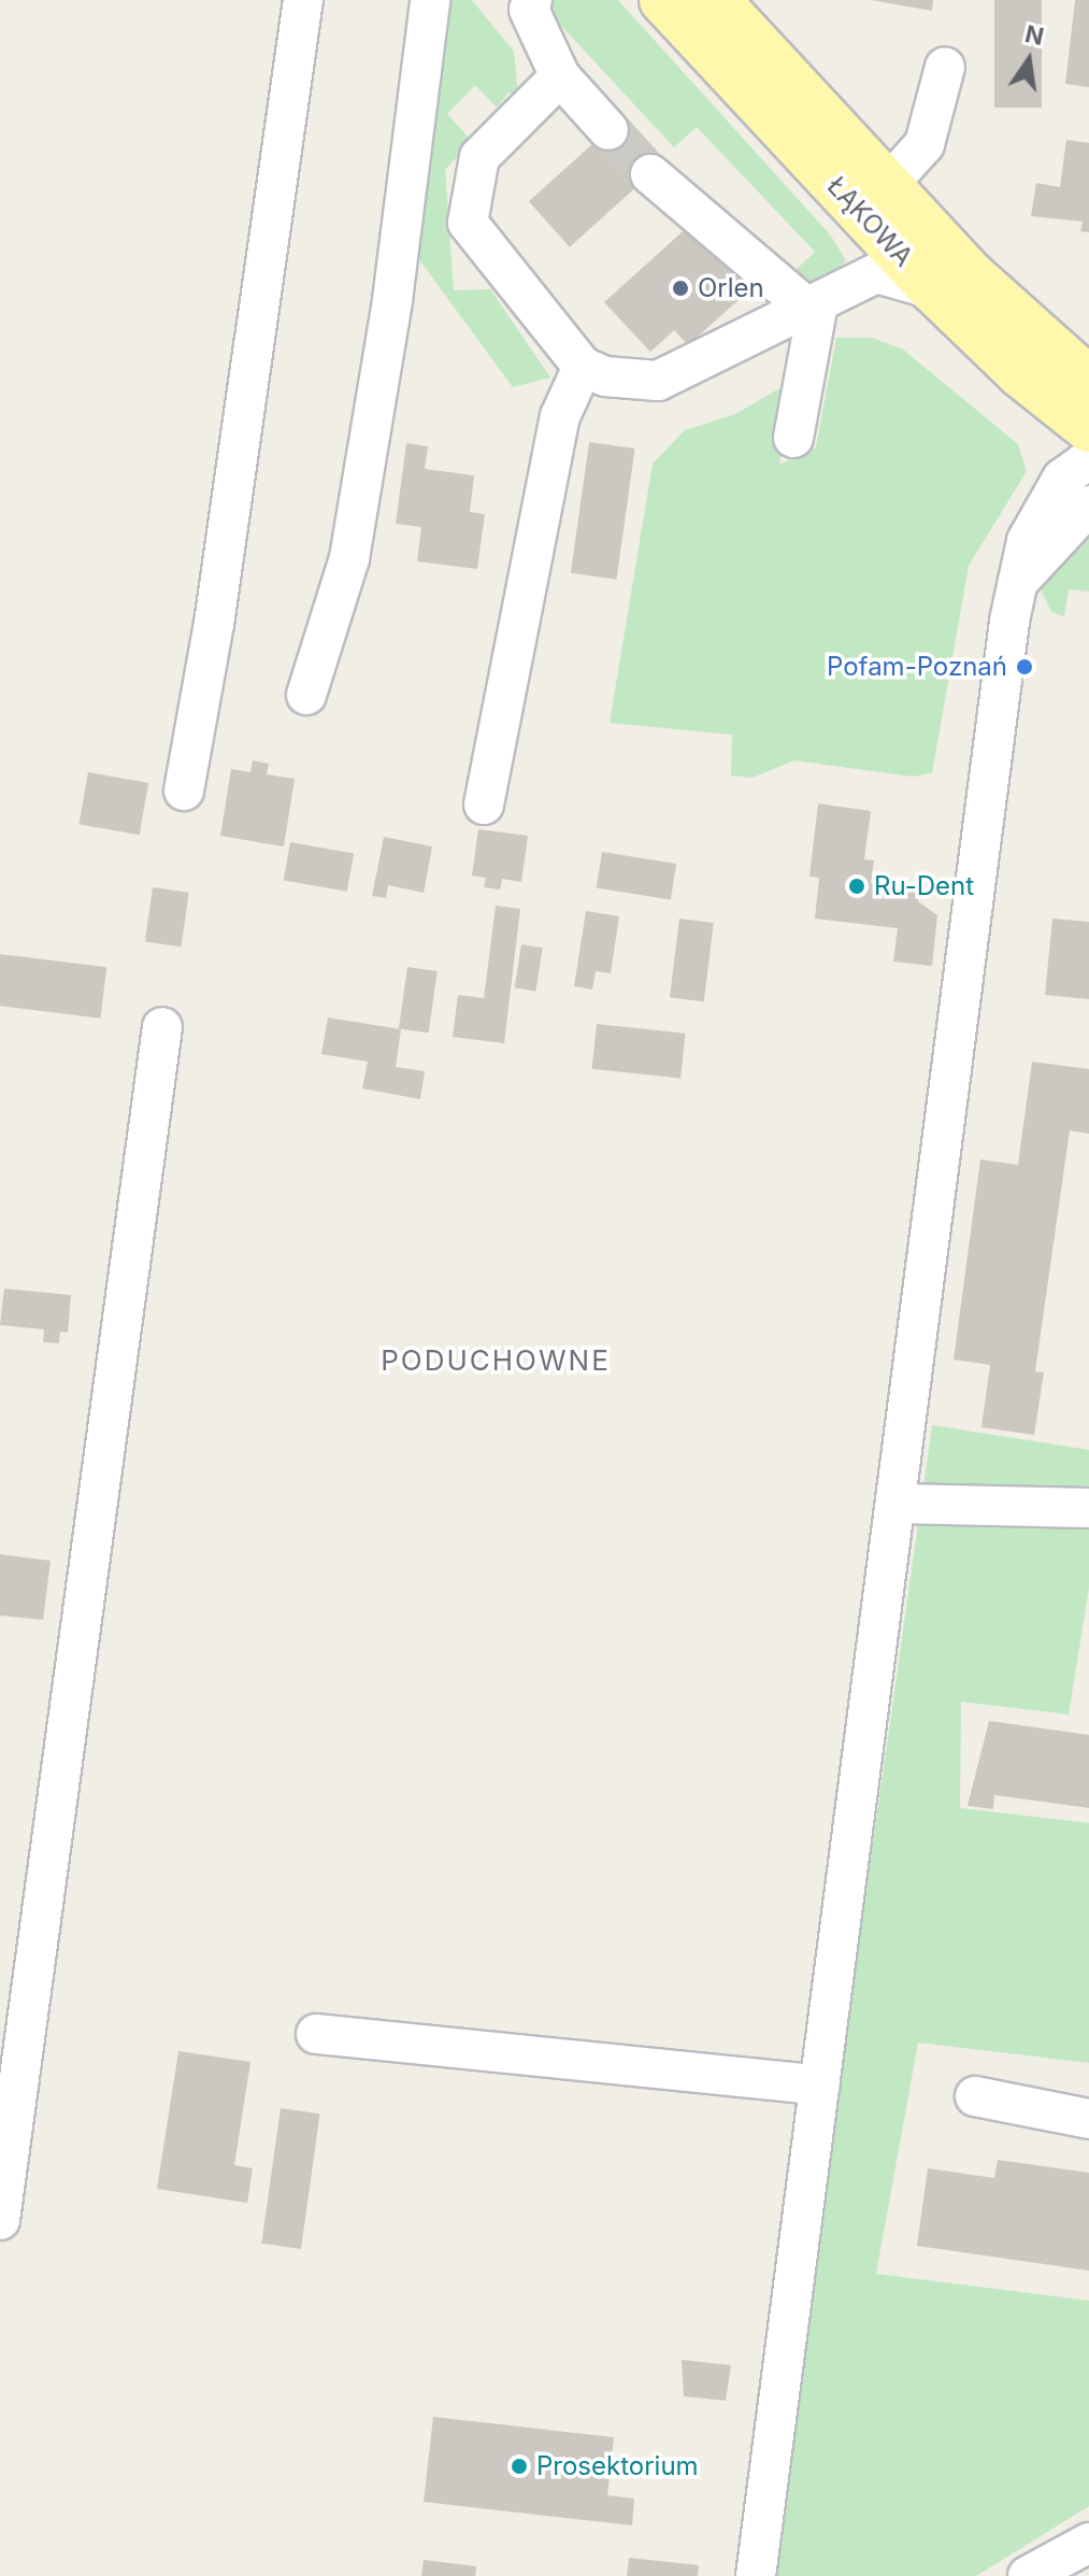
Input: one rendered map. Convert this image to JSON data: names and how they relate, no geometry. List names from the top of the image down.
{
  "streets": {
    "main road": ["ŁĄKOWA"]
  },
  "districts": ["PODUCHOWNE"],
  "places": [
    "Orlen",
    "Pofam-Poznań",
    "Ru-Dent",
    "Prosektorium"
  ],
  "north": "top"
}
